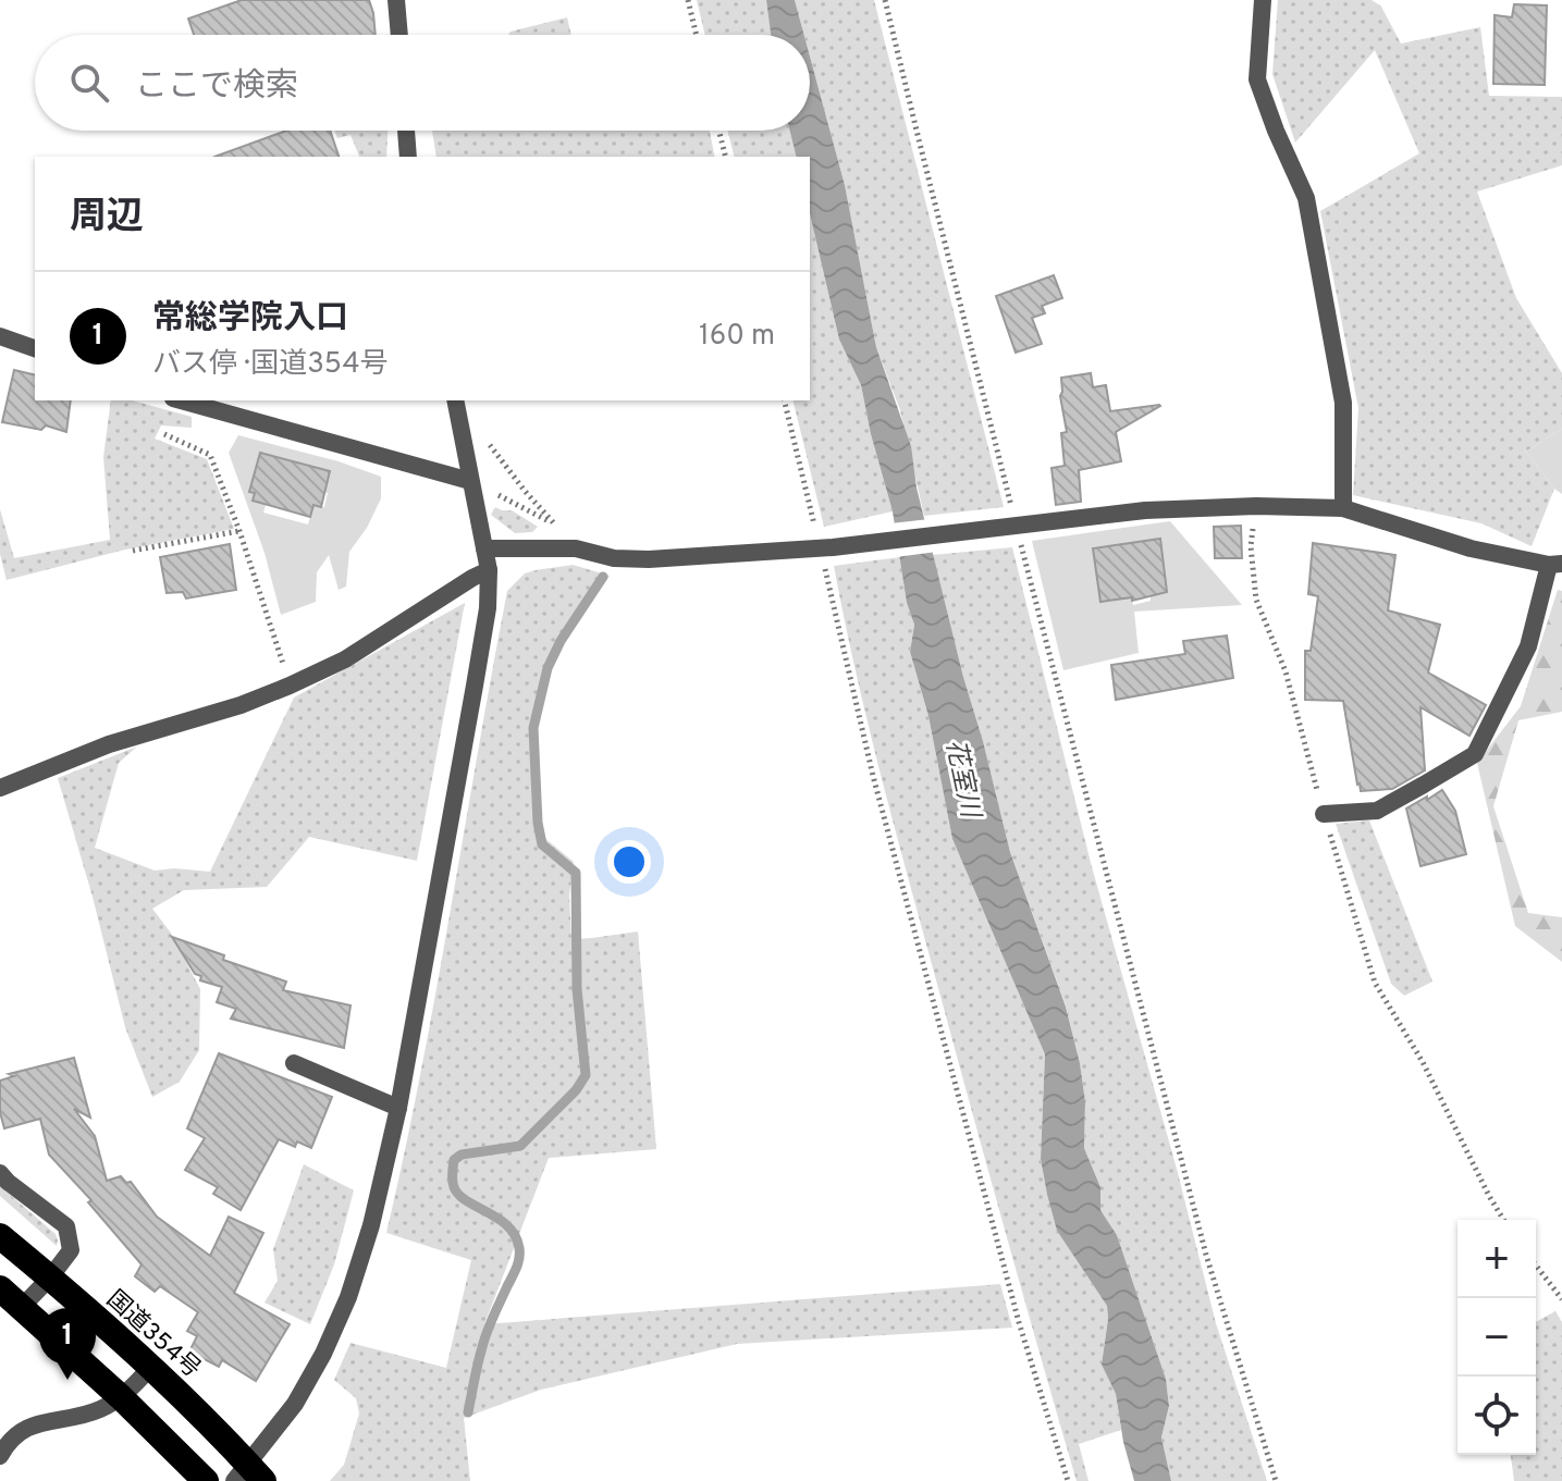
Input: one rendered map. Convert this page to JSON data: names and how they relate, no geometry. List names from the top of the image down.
{
  "streets": {
    "highway": ["国道354号"]
  },
  "water": ["花室川"],
  "page": {
    "search": "ここで検索",
    "heading": "周辺",
    "list": [
      {
        "mark": "1",
        "name": "常総学院入口",
        "note": "バス停 · 国道354号",
        "value": "160 m"
      }
    ],
    "map_buttons": ["+", "−"],
    "pins": "1"
  }
}
